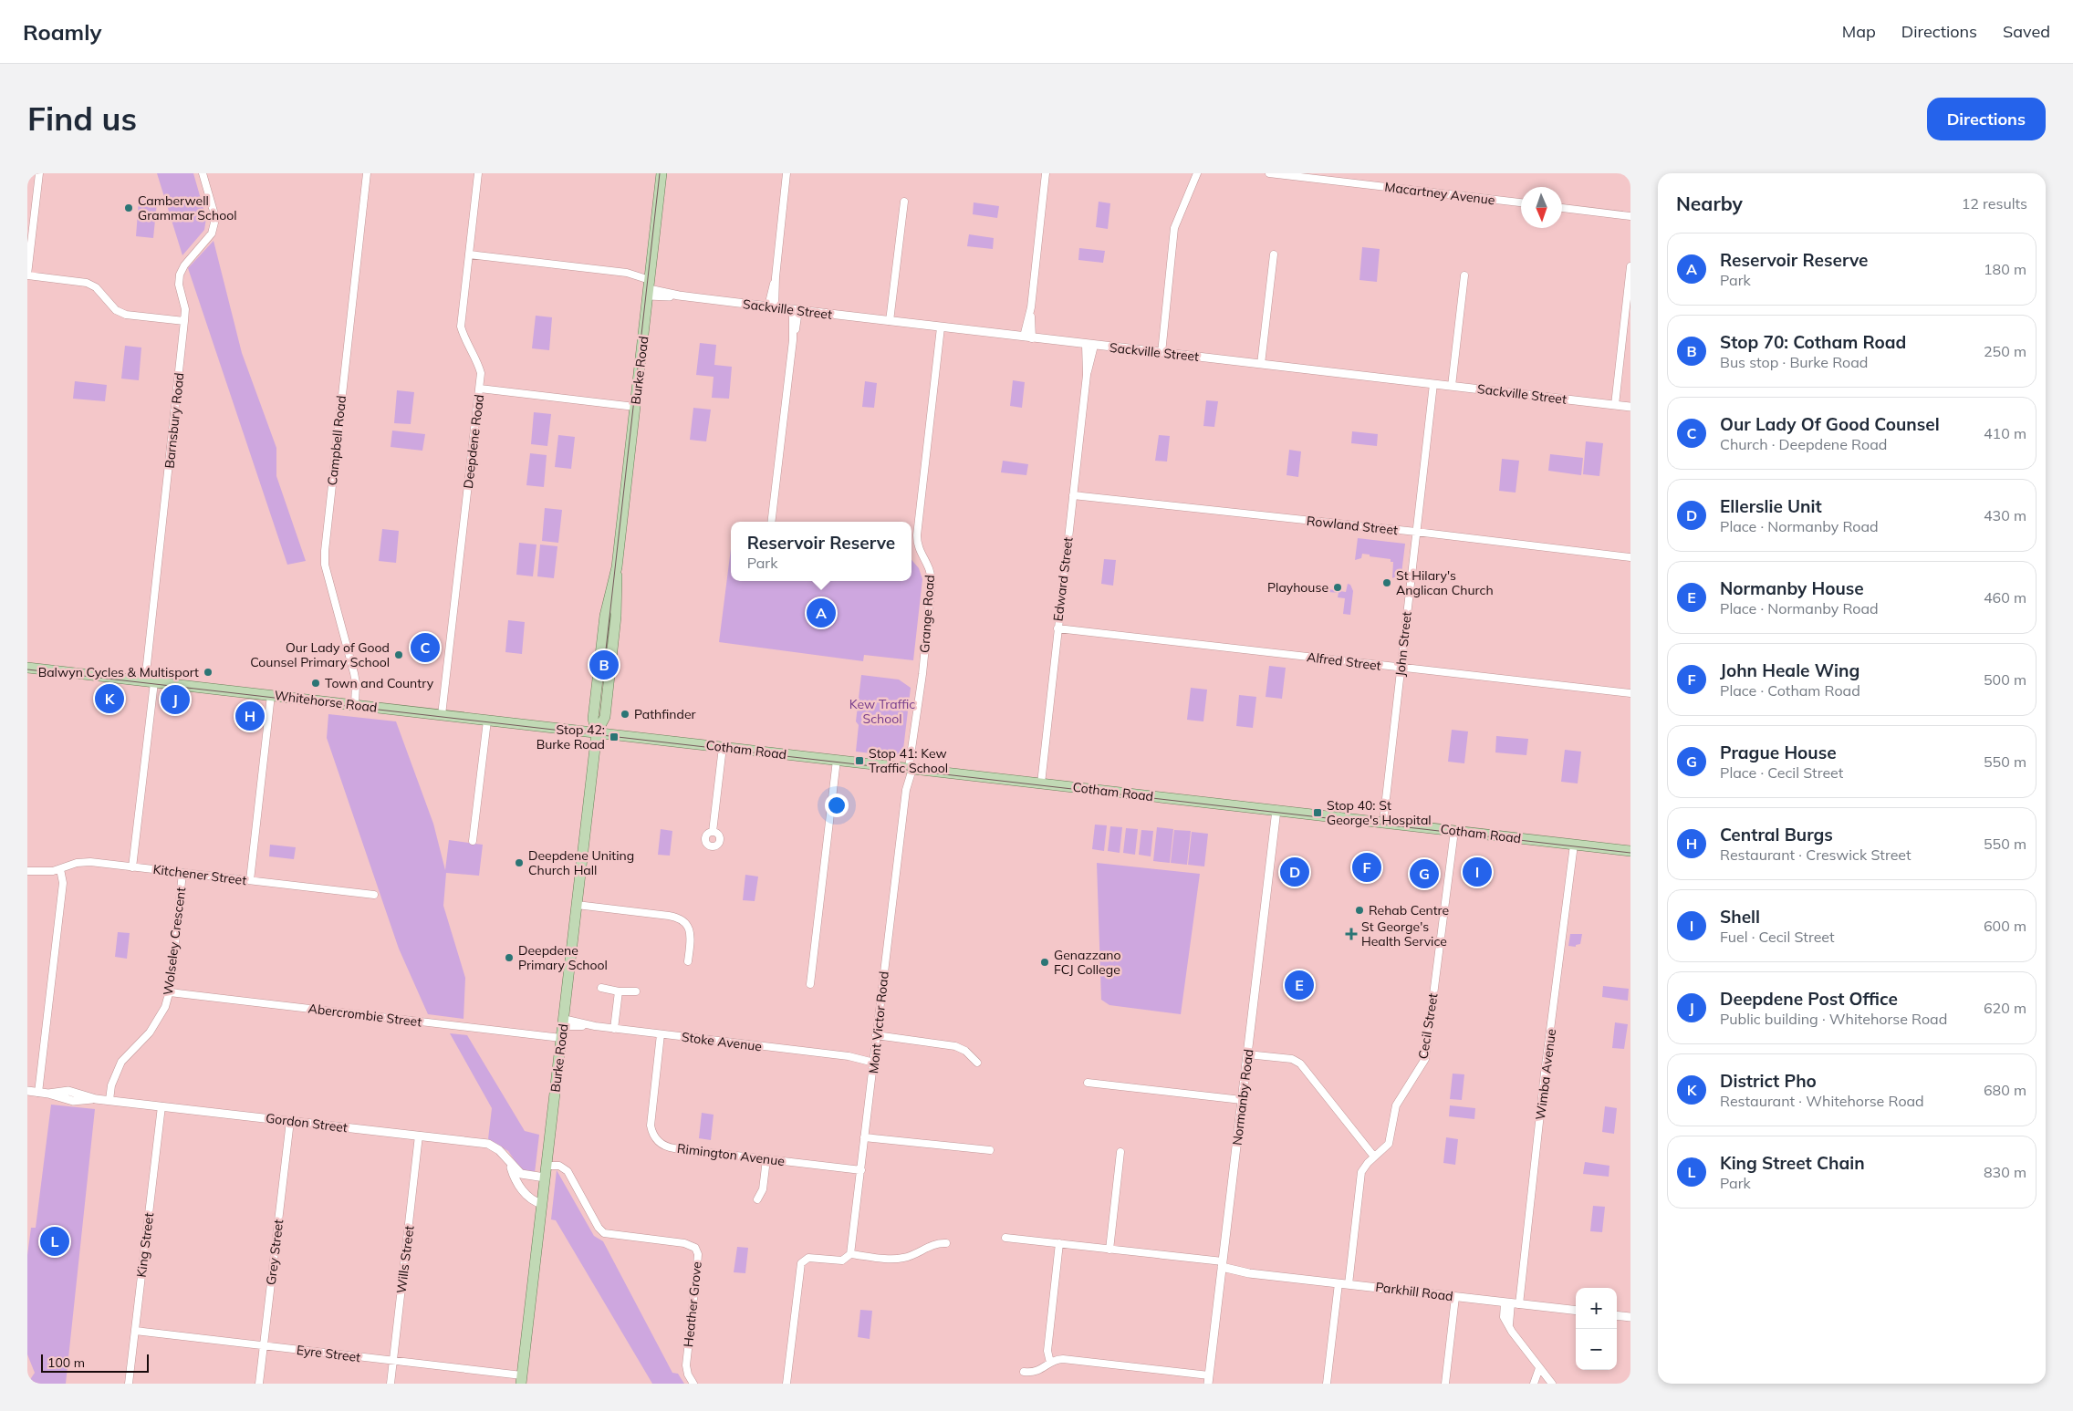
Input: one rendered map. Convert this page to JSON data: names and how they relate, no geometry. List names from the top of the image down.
{
  "streets": {
    "main road": ["Burke Road", "Whitehorse Road", "Cotham Road"],
    "street": [
      "Macartney Avenue",
      "Sackville Street",
      "Barnsbury Road",
      "Campbell Road",
      "Deepdene Road",
      "Rowland Street",
      "Edward Street",
      "Grange Road",
      "John Street",
      "Alfred Street",
      "Kitchener Street",
      "Wolseley Crescent",
      "Abercrombie Street",
      "Mont Victor Road",
      "Cecil Street",
      "Stoke Avenue",
      "Wimba Avenue",
      "Normanby Road",
      "Gordon Street",
      "Rimington Avenue",
      "King Street",
      "Grey Street",
      "Wills Street",
      "Parkhill Road",
      "Heather Grove",
      "Eyre Street"
    ]
  },
  "crossings": [
    ["Sackville Street", "Burke Road"],
    ["Sackville Street", "Edward Street"],
    ["Sackville Street", "Grange Road"],
    ["Sackville Street", "John Street"],
    ["Burke Road", "Whitehorse Road"],
    ["Burke Road", "Cotham Road"],
    ["Burke Road", "Abercrombie Street"],
    ["Burke Road", "Stoke Avenue"],
    ["Burke Road", "Gordon Street"],
    ["Burke Road", "Heather Grove"],
    ["Burke Road", "Eyre Street"],
    ["Barnsbury Road", "Whitehorse Road"],
    ["Barnsbury Road", "Kitchener Street"],
    ["Campbell Road", "Whitehorse Road"],
    ["Deepdene Road", "Whitehorse Road"],
    ["Rowland Street", "Edward Street"],
    ["Rowland Street", "John Street"],
    ["Edward Street", "Alfred Street"],
    ["Edward Street", "Cotham Road"],
    ["Grange Road", "Cotham Road"],
    ["Grange Road", "Mont Victor Road"],
    ["John Street", "Alfred Street"],
    ["John Street", "Cotham Road"],
    ["Whitehorse Road", "Cotham Road"],
    ["Cotham Road", "Mont Victor Road"],
    ["Cotham Road", "Cecil Street"],
    ["Cotham Road", "Wimba Avenue"],
    ["Cotham Road", "Normanby Road"],
    ["Kitchener Street", "Wolseley Crescent"],
    ["Wolseley Crescent", "Abercrombie Street"],
    ["Wolseley Crescent", "Gordon Street"],
    ["Mont Victor Road", "Stoke Avenue"],
    ["Mont Victor Road", "Rimington Avenue"],
    ["Cecil Street", "Parkhill Road"],
    ["Stoke Avenue", "Rimington Avenue"],
    ["Wimba Avenue", "Parkhill Road"],
    ["Normanby Road", "Parkhill Road"],
    ["Gordon Street", "King Street"],
    ["Gordon Street", "Grey Street"],
    ["Gordon Street", "Wills Street"],
    ["King Street", "Eyre Street"],
    ["Grey Street", "Eyre Street"],
    ["Wills Street", "Eyre Street"]
  ],
  "parks": ["Kew Traffic School"],
  "places": {
    "other": [
      "Camberwell Grammar School",
      "St Hilary's Anglican Church",
      "Playhouse",
      "Our Lady of Good Counsel Primary School",
      "Balwyn Cycles & Multisport",
      "Town and Country",
      "Pathfinder",
      "Deepdene Uniting Church Hall",
      "Rehab Centre",
      "Deepdene Primary School",
      "Genazzano FCJ College"
    ],
    "transit": ["Stop 42: Burke Road", "Stop 41: Kew Traffic School", "Stop 40: St George's Hospital"],
    "health": ["St George's Health Service"]
  },
  "scale_bar": "100 m",
  "north": "bottom",
  "page": {
    "header": "Roamly",
    "nav": ["Map", "Directions", "Saved"],
    "buttons": "Directions",
    "title": "Find us",
    "heading": ["Nearby", "12 results"],
    "list": [
      {
        "mark": "A",
        "name": "Reservoir Reserve",
        "note": "Park",
        "value": "180 m"
      },
      {
        "mark": "B",
        "name": "Stop 70: Cotham Road",
        "note": "Bus stop · Burke Road",
        "value": "250 m"
      },
      {
        "mark": "C",
        "name": "Our Lady Of Good Counsel",
        "note": "Church · Deepdene Road",
        "value": "410 m"
      },
      {
        "mark": "D",
        "name": "Ellerslie Unit",
        "note": "Place · Normanby Road",
        "value": "430 m"
      },
      {
        "mark": "E",
        "name": "Normanby House",
        "note": "Place · Normanby Road",
        "value": "460 m"
      },
      {
        "mark": "F",
        "name": "John Heale Wing",
        "note": "Place · Cotham Road",
        "value": "500 m"
      },
      {
        "mark": "G",
        "name": "Prague House",
        "note": "Place · Cecil Street",
        "value": "550 m"
      },
      {
        "mark": "H",
        "name": "Central Burgs",
        "note": "Restaurant · Creswick Street",
        "value": "550 m"
      },
      {
        "mark": "I",
        "name": "Shell",
        "note": "Fuel · Cecil Street",
        "value": "600 m"
      },
      {
        "mark": "J",
        "name": "Deepdene Post Office",
        "note": "Public building · Whitehorse Road",
        "value": "620 m"
      },
      {
        "mark": "K",
        "name": "District Pho",
        "note": "Restaurant · Whitehorse Road",
        "value": "680 m"
      },
      {
        "mark": "L",
        "name": "King Street Chain",
        "note": "Park",
        "value": "830 m"
      }
    ],
    "popup": ["Reservoir Reserve", "Park"],
    "pins": [
      "A",
      "C",
      "B",
      "K",
      "J",
      "H",
      "F",
      "D",
      "I",
      "G",
      "E",
      "L"
    ],
    "map_buttons": ["+", "−"],
    "scale": "100 m"
  }
}
